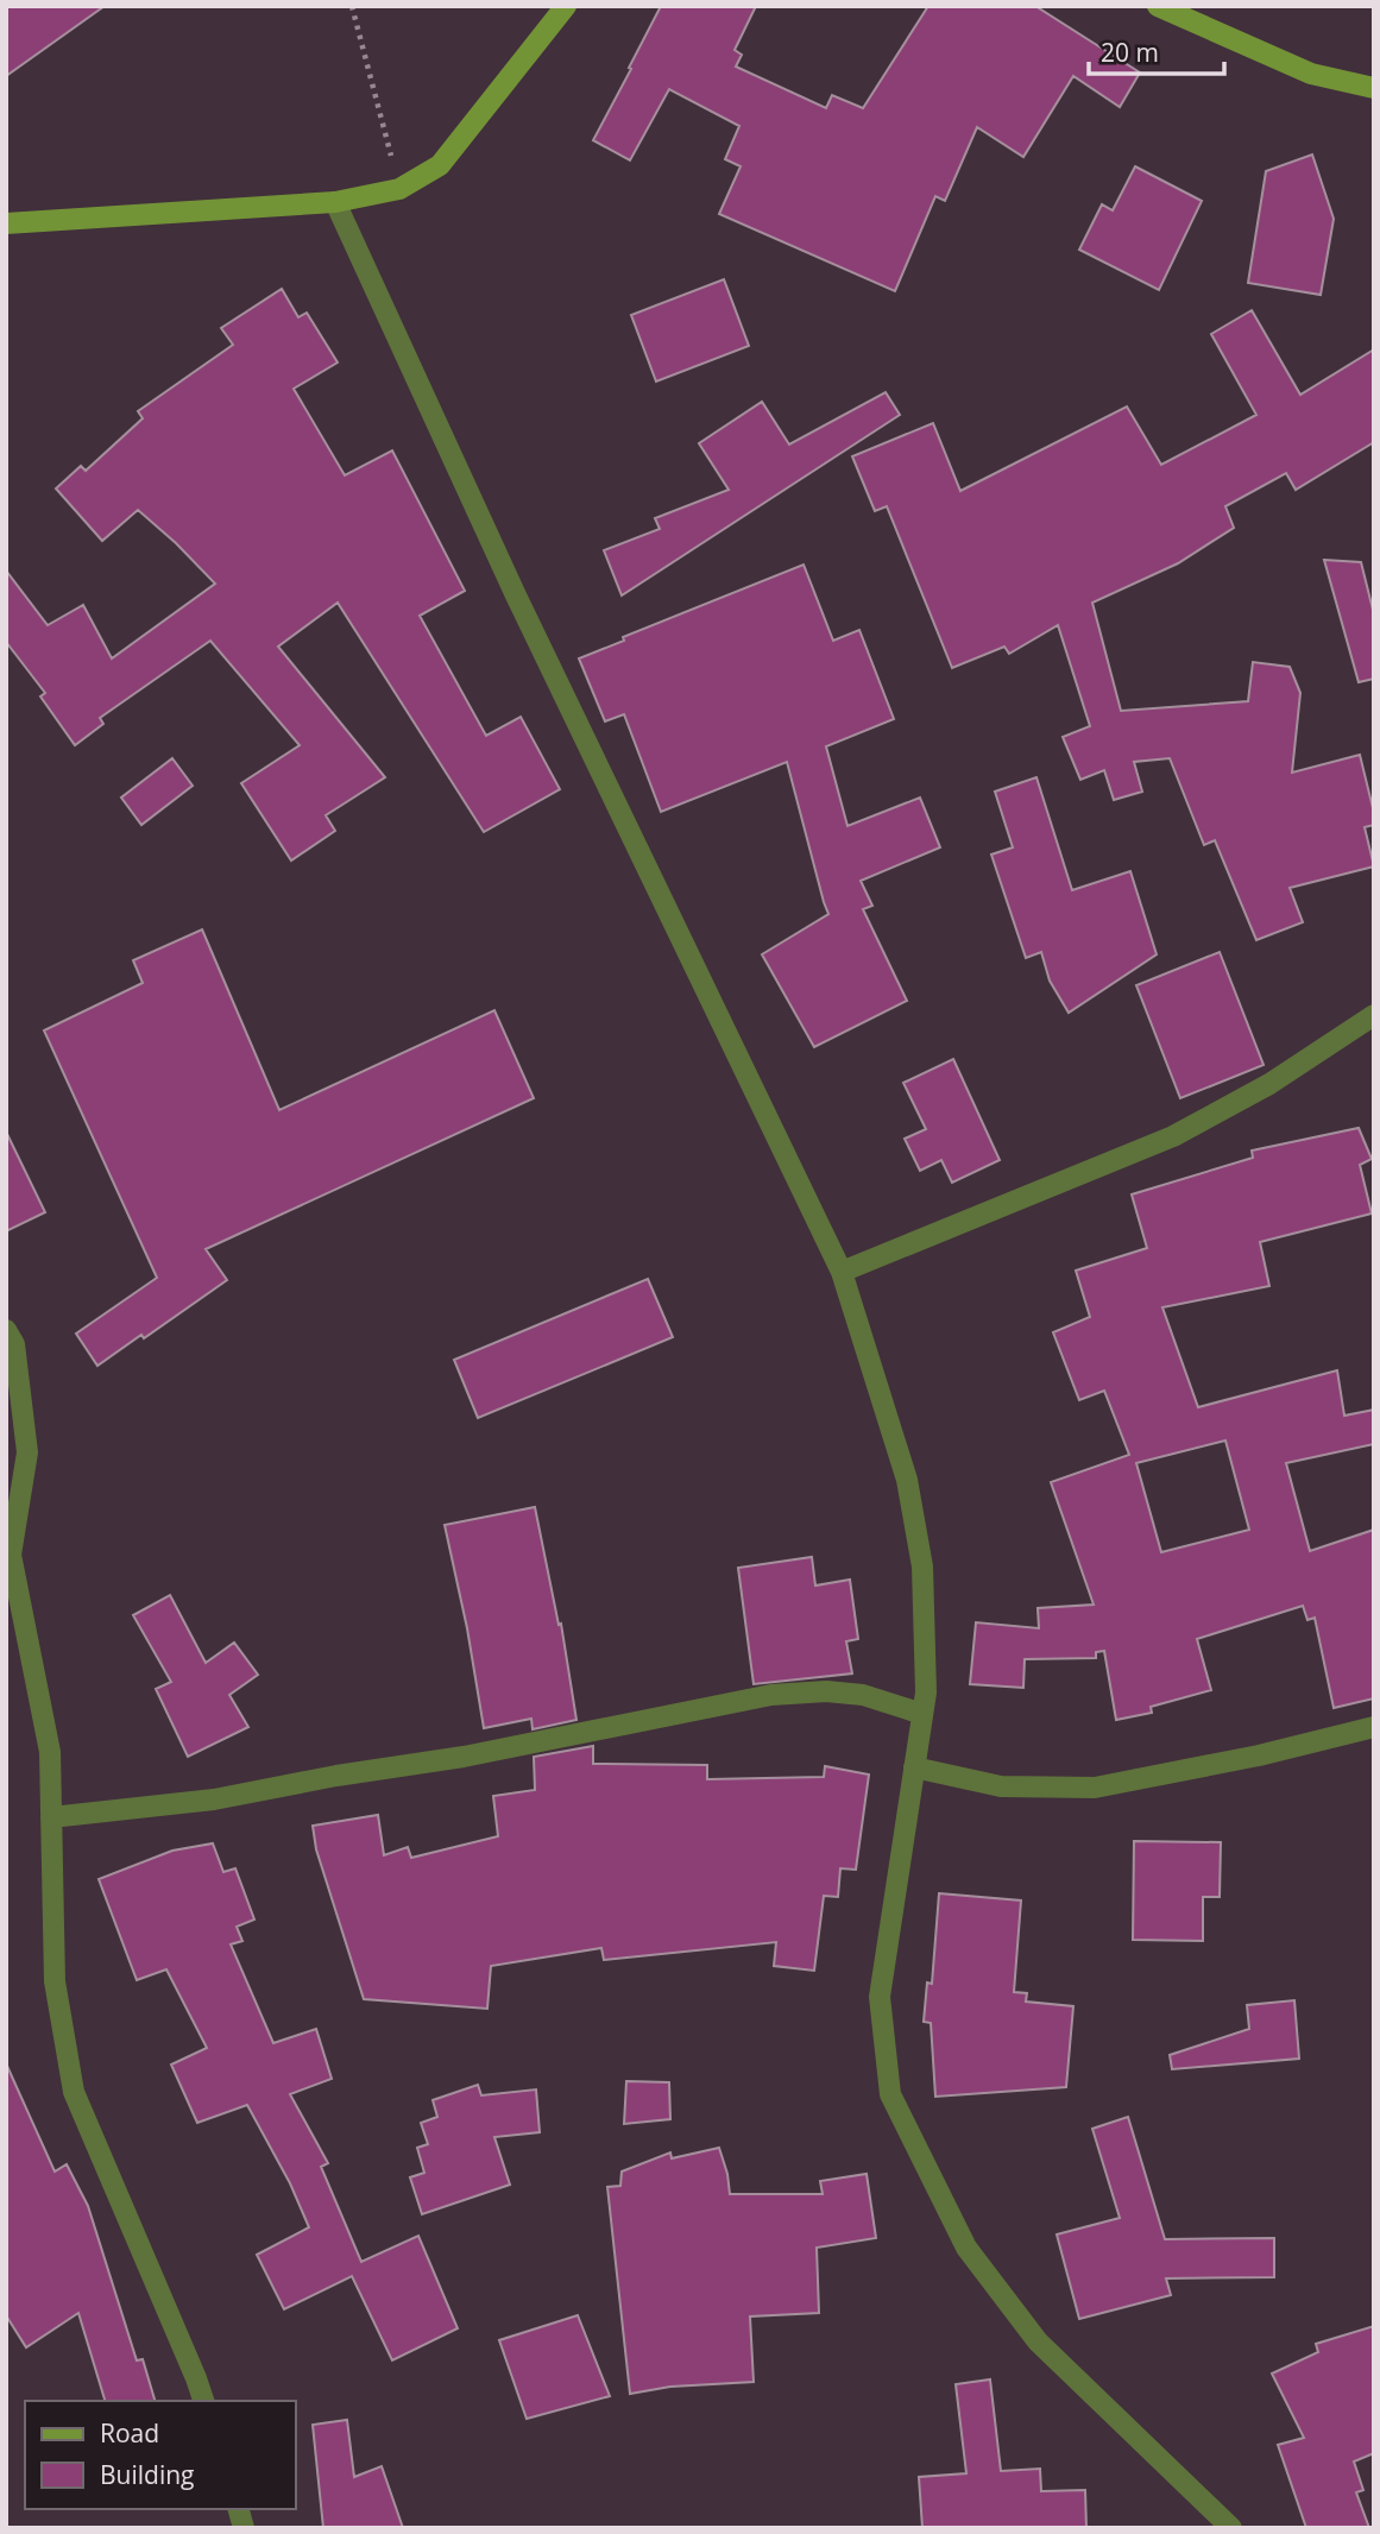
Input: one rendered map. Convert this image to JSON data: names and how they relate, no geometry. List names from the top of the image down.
{
  "legend": ["Road", "Building"],
  "scale_bar": "20 m"
}
